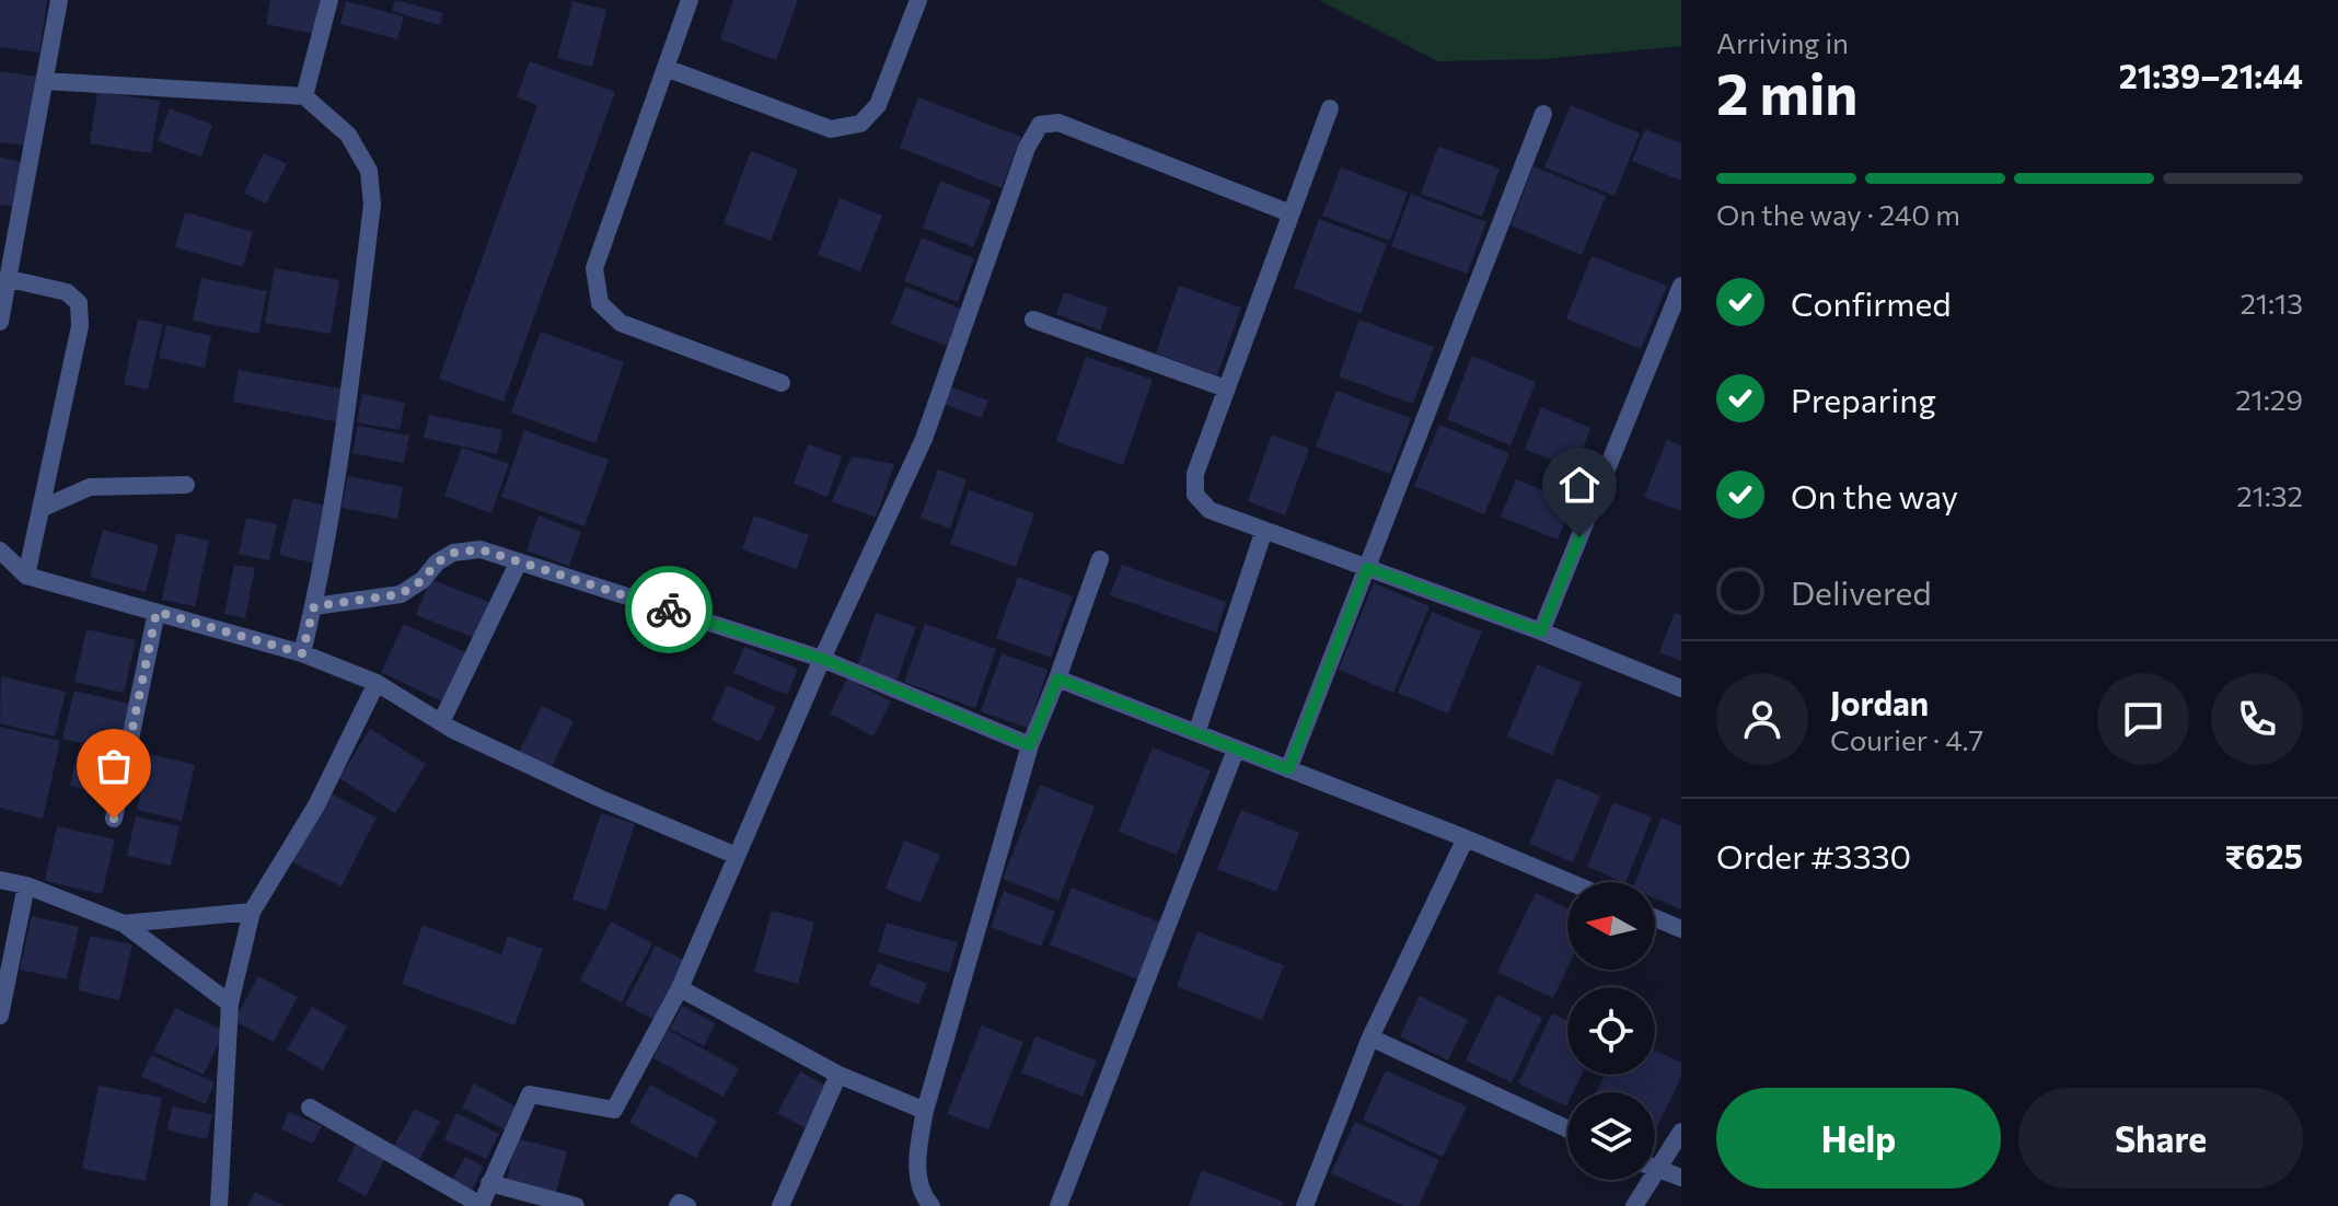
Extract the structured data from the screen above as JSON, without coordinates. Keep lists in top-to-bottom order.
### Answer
{
  "north": "left",
  "page": {
    "heading": ["2 min", "Arriving in", "21:39–21:44"],
    "panel": [
      "Jordan",
      "Courier · 4.7",
      "Order #3330",
      "₹625"
    ],
    "bar": "On the way · 240 m",
    "list": [
      ["Confirmed", "21:13"],
      ["Preparing", "21:29"],
      ["On the way", "21:32"],
      "Delivered"
    ],
    "buttons": ["Help", "Share"]
  }
}
